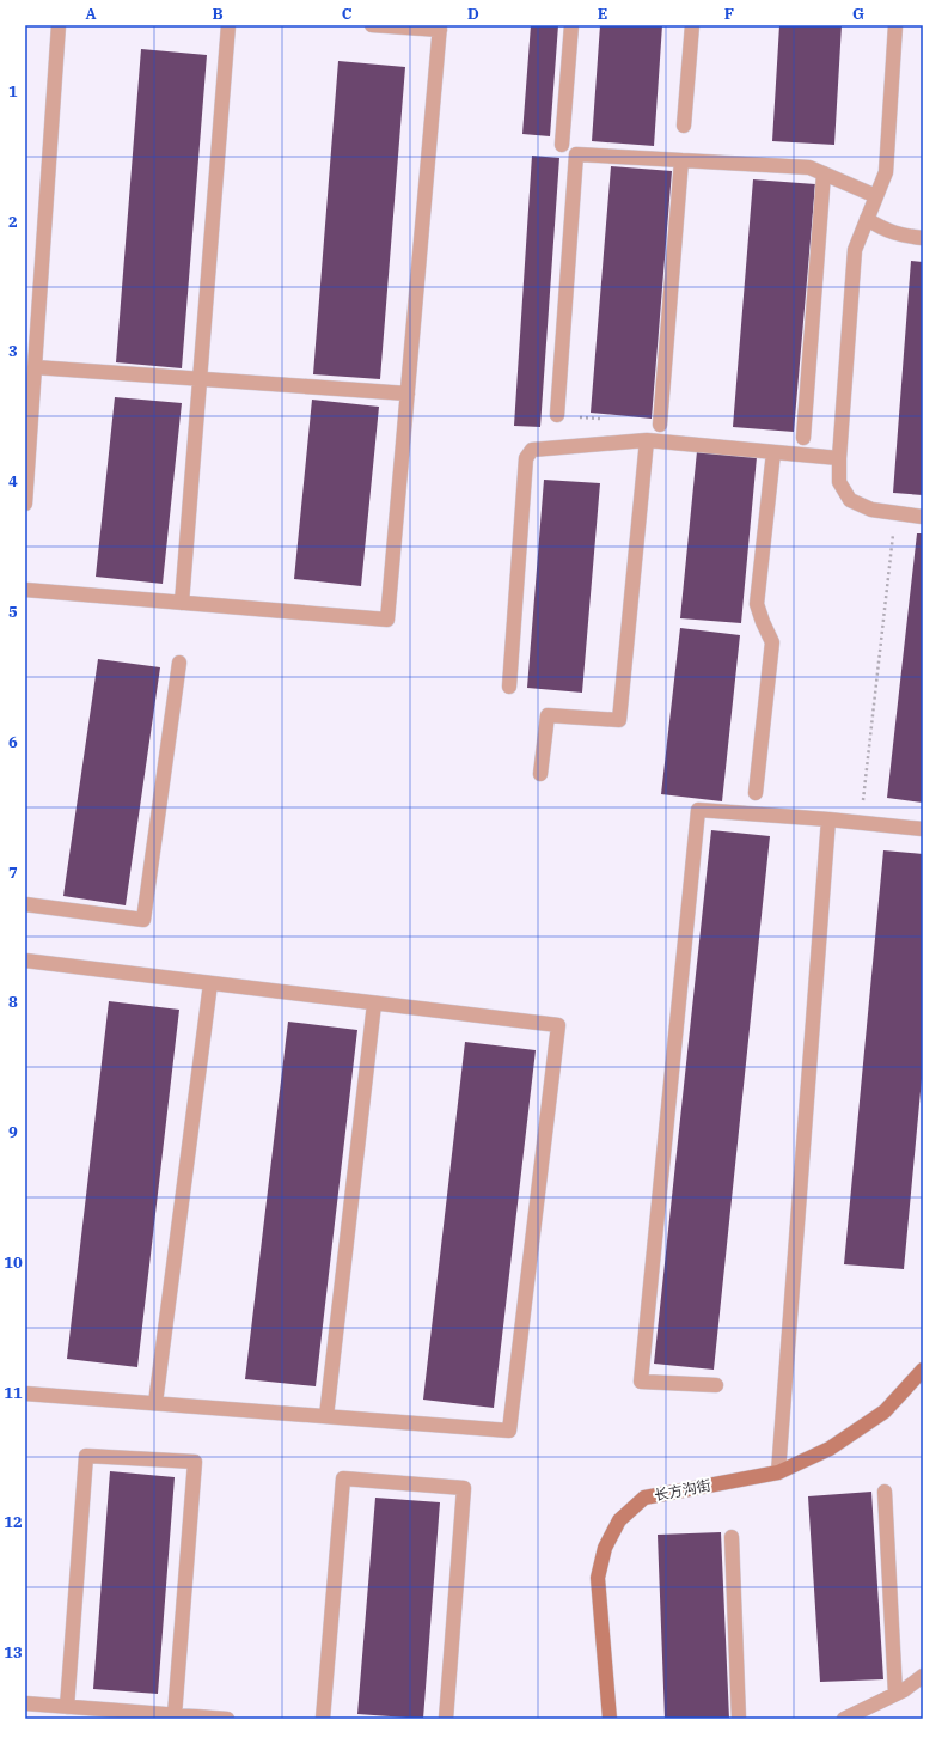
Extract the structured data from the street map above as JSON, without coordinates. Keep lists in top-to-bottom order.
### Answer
{
  "streets": {
    "street": ["长方沟街"]
  },
  "grid": {
    "columns": [
      "A",
      "B",
      "C",
      "D",
      "E",
      "F",
      "G"
    ],
    "rows": [
      "1",
      "2",
      "3",
      "4",
      "5",
      "6",
      "7",
      "8",
      "9",
      "10",
      "11",
      "12",
      "13"
    ]
  }
}
